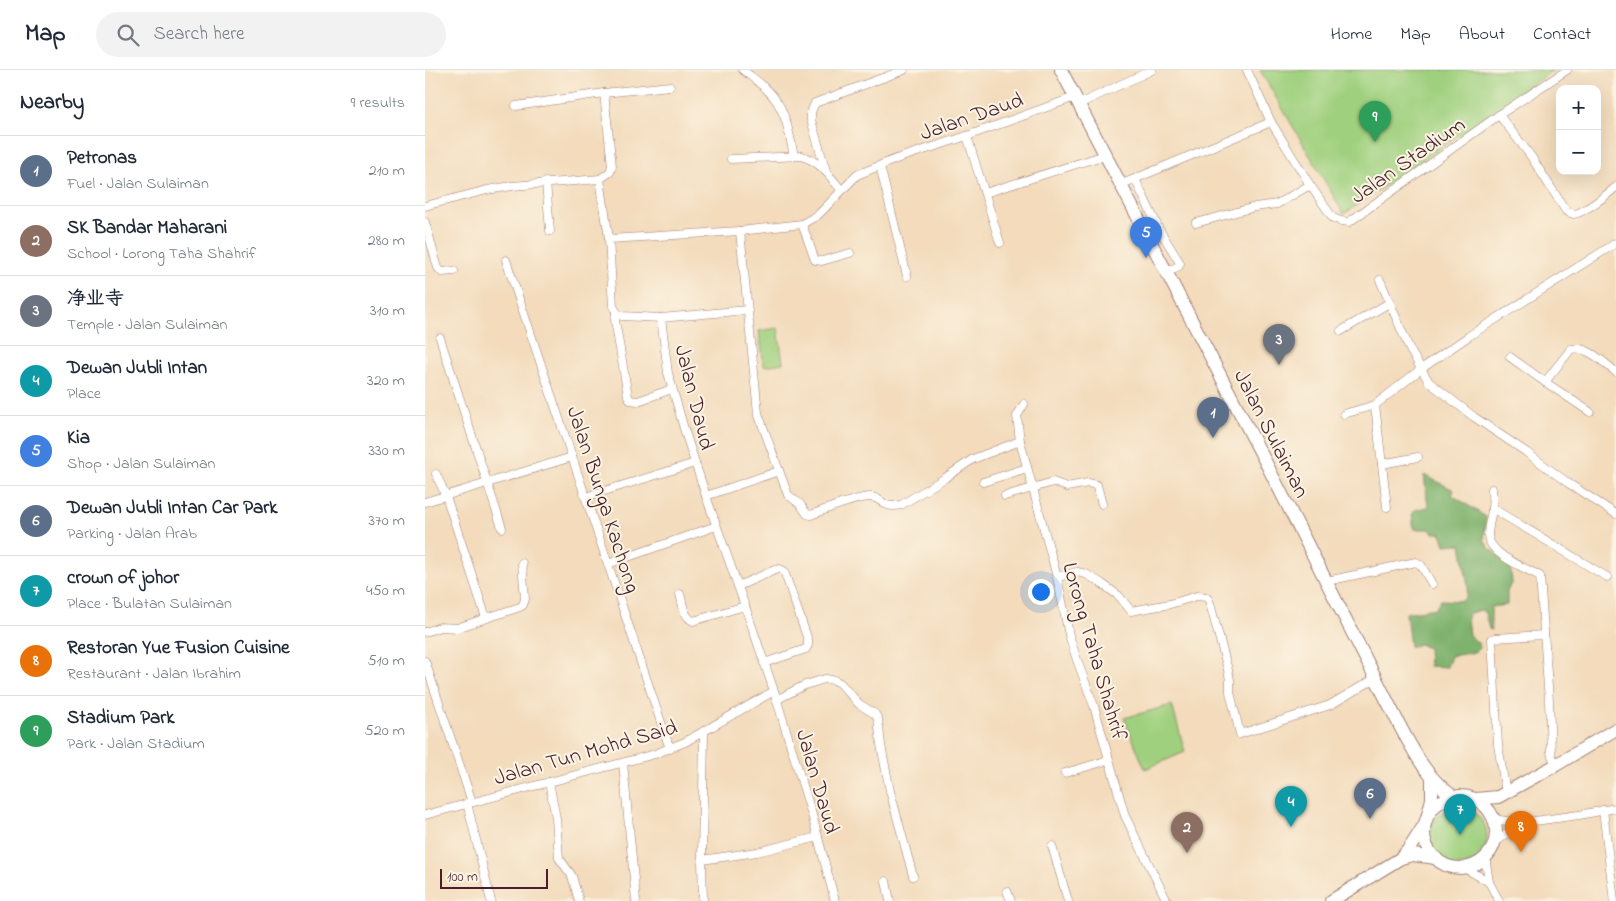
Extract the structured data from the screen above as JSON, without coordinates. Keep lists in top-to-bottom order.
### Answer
{
  "streets": {
    "main road": ["Jalan Sulaiman"],
    "street": [
      "Jalan Daud",
      "Jalan Stadium",
      "Jalan Bunga Kachong",
      "Lorong Taha Shahrif",
      "Jalan Tun Mohd Said"
    ]
  },
  "crossings": [
    ["Jalan Daud", "Jalan Sulaiman"],
    ["Jalan Daud", "Jalan Tun Mohd Said"],
    ["Jalan Bunga Kachong", "Jalan Tun Mohd Said"]
  ],
  "scale_bar": "100 m",
  "page": {
    "header": "Map",
    "search": "Search here",
    "nav": [
      "Home",
      "Map",
      "About",
      "Contact"
    ],
    "heading": ["Nearby", "9 results"],
    "map_buttons": ["+", "−"],
    "pins": [
      "9",
      "5",
      "3",
      "1",
      "6",
      "4",
      "7",
      "8",
      "2"
    ],
    "list": [
      {
        "mark": "1",
        "name": "Petronas",
        "note": "Fuel · Jalan Sulaiman",
        "value": "210 m"
      },
      {
        "mark": "2",
        "name": "SK Bandar Maharani",
        "note": "School · Lorong Taha Shahrif",
        "value": "280 m"
      },
      {
        "mark": "3",
        "name": "净业寺",
        "note": "Temple · Jalan Sulaiman",
        "value": "310 m"
      },
      {
        "mark": "4",
        "name": "Dewan Jubli Intan",
        "note": "Place",
        "value": "320 m"
      },
      {
        "mark": "5",
        "name": "Kia",
        "note": "Shop · Jalan Sulaiman",
        "value": "330 m"
      },
      {
        "mark": "6",
        "name": "Dewan Jubli Intan Car Park",
        "note": "Parking · Jalan Arab",
        "value": "370 m"
      },
      {
        "mark": "7",
        "name": "crown of johor",
        "note": "Place · Bulatan Sulaiman",
        "value": "450 m"
      },
      {
        "mark": "8",
        "name": "Restoran Yue Fusion Cuisine",
        "note": "Restaurant · Jalan Ibrahim",
        "value": "510 m"
      },
      {
        "mark": "9",
        "name": "Stadium Park",
        "note": "Park · Jalan Stadium",
        "value": "520 m"
      }
    ],
    "scale": "100 m"
  }
}
